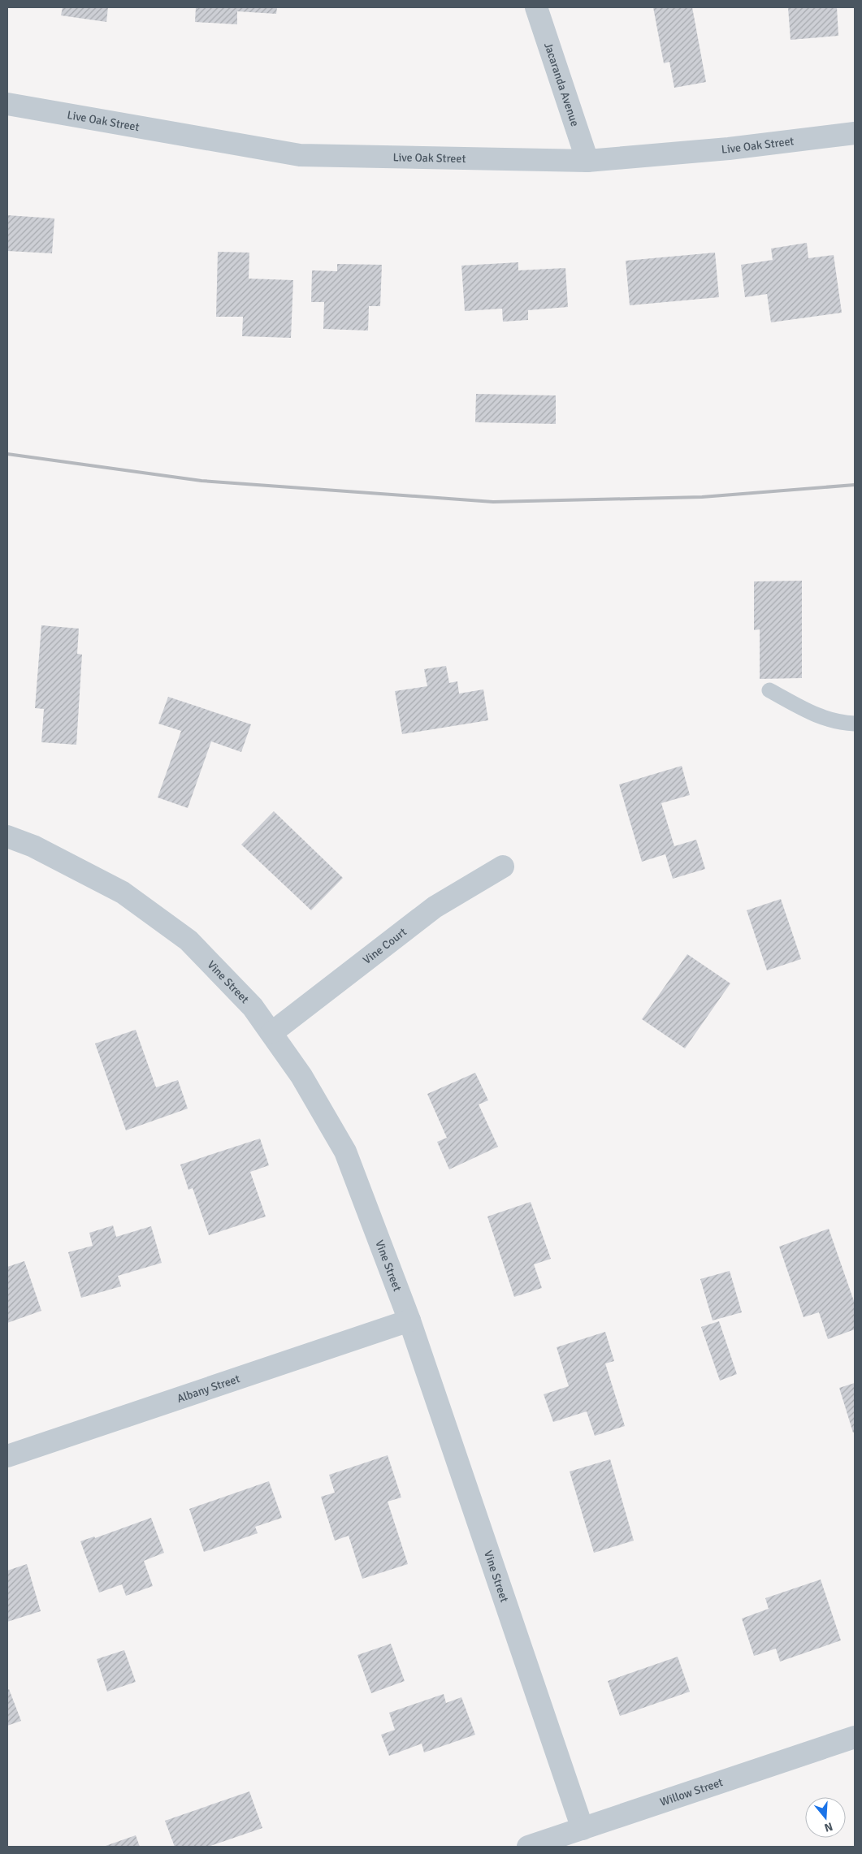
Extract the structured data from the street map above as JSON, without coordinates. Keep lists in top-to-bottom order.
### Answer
{
  "streets": {
    "street": [
      "Jacaranda Avenue",
      "Live Oak Street",
      "Vine Court",
      "Vine Street",
      "Albany Street",
      "Willow Street"
    ]
  },
  "crossings": [
    ["Jacaranda Avenue", "Live Oak Street"],
    ["Vine Court", "Vine Street"],
    ["Vine Street", "Albany Street"],
    ["Vine Street", "Willow Street"]
  ],
  "north": "bottom"
}
